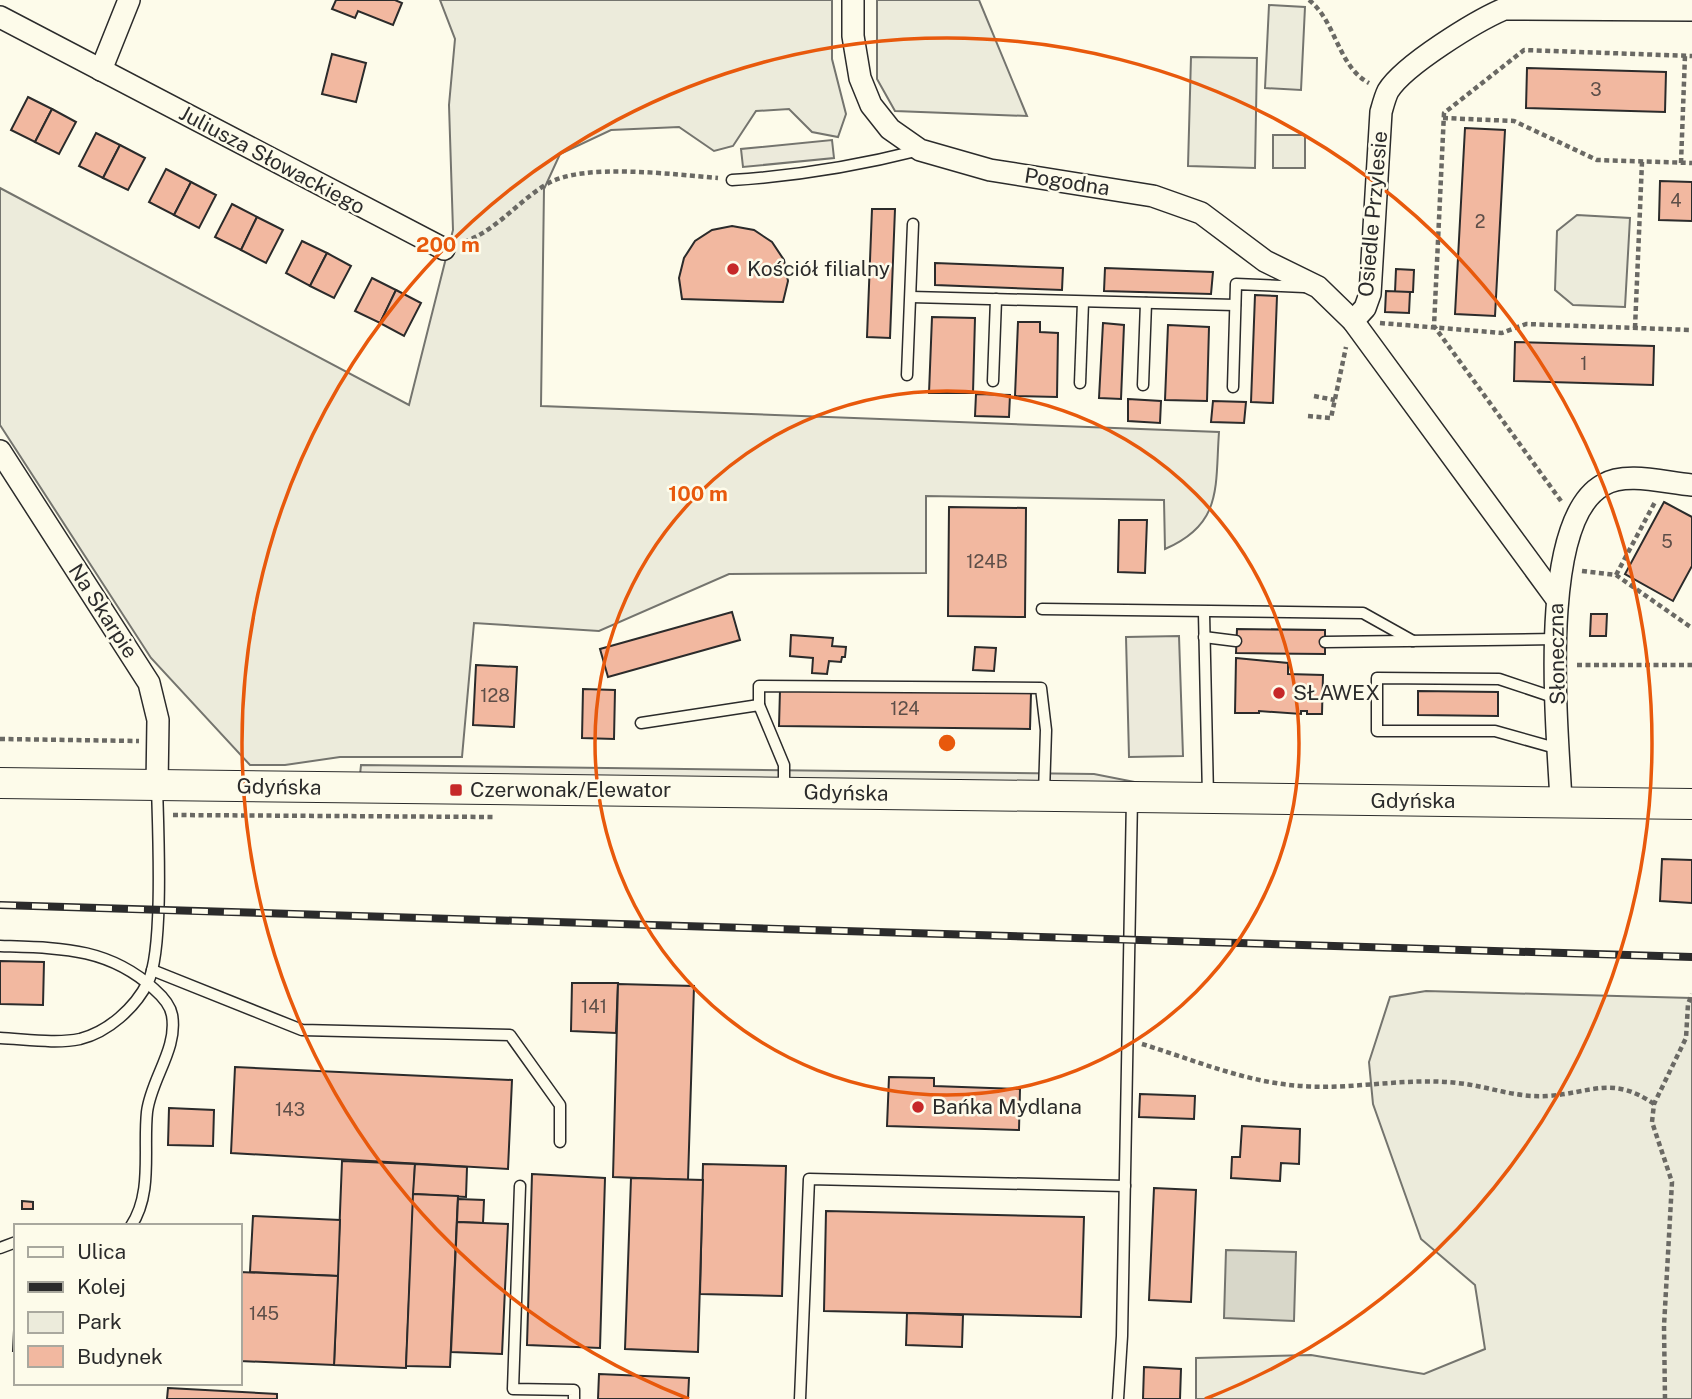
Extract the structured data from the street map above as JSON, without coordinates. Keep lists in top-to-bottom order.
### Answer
{
  "streets": {
    "main road": ["Gdyńska"],
    "street": [
      "Juliusza Słowackiego",
      "Pogodna",
      "Osiedle Przylesie",
      "Na Skarpie",
      "Słoneczna"
    ]
  },
  "crossings": [
    ["Pogodna", "Osiedle Przylesie"],
    ["Osiedle Przylesie", "Słoneczna"],
    ["Na Skarpie", "Gdyńska"],
    ["Słoneczna", "Gdyńska"]
  ],
  "places": {
    "other": ["Kościół filialny", "SŁAWEX", "Bańka Mydlana"],
    "transit": ["Czerwonak/Elewator"]
  },
  "house_numbers": [
    "3",
    "4",
    "2",
    "1",
    "5",
    "124B",
    "128",
    "124",
    "141",
    "143",
    "145"
  ],
  "legend": [
    "Ulica",
    "Kolej",
    "Park",
    "Budynek"
  ],
  "rings": ["200 m", "100 m"]
}
